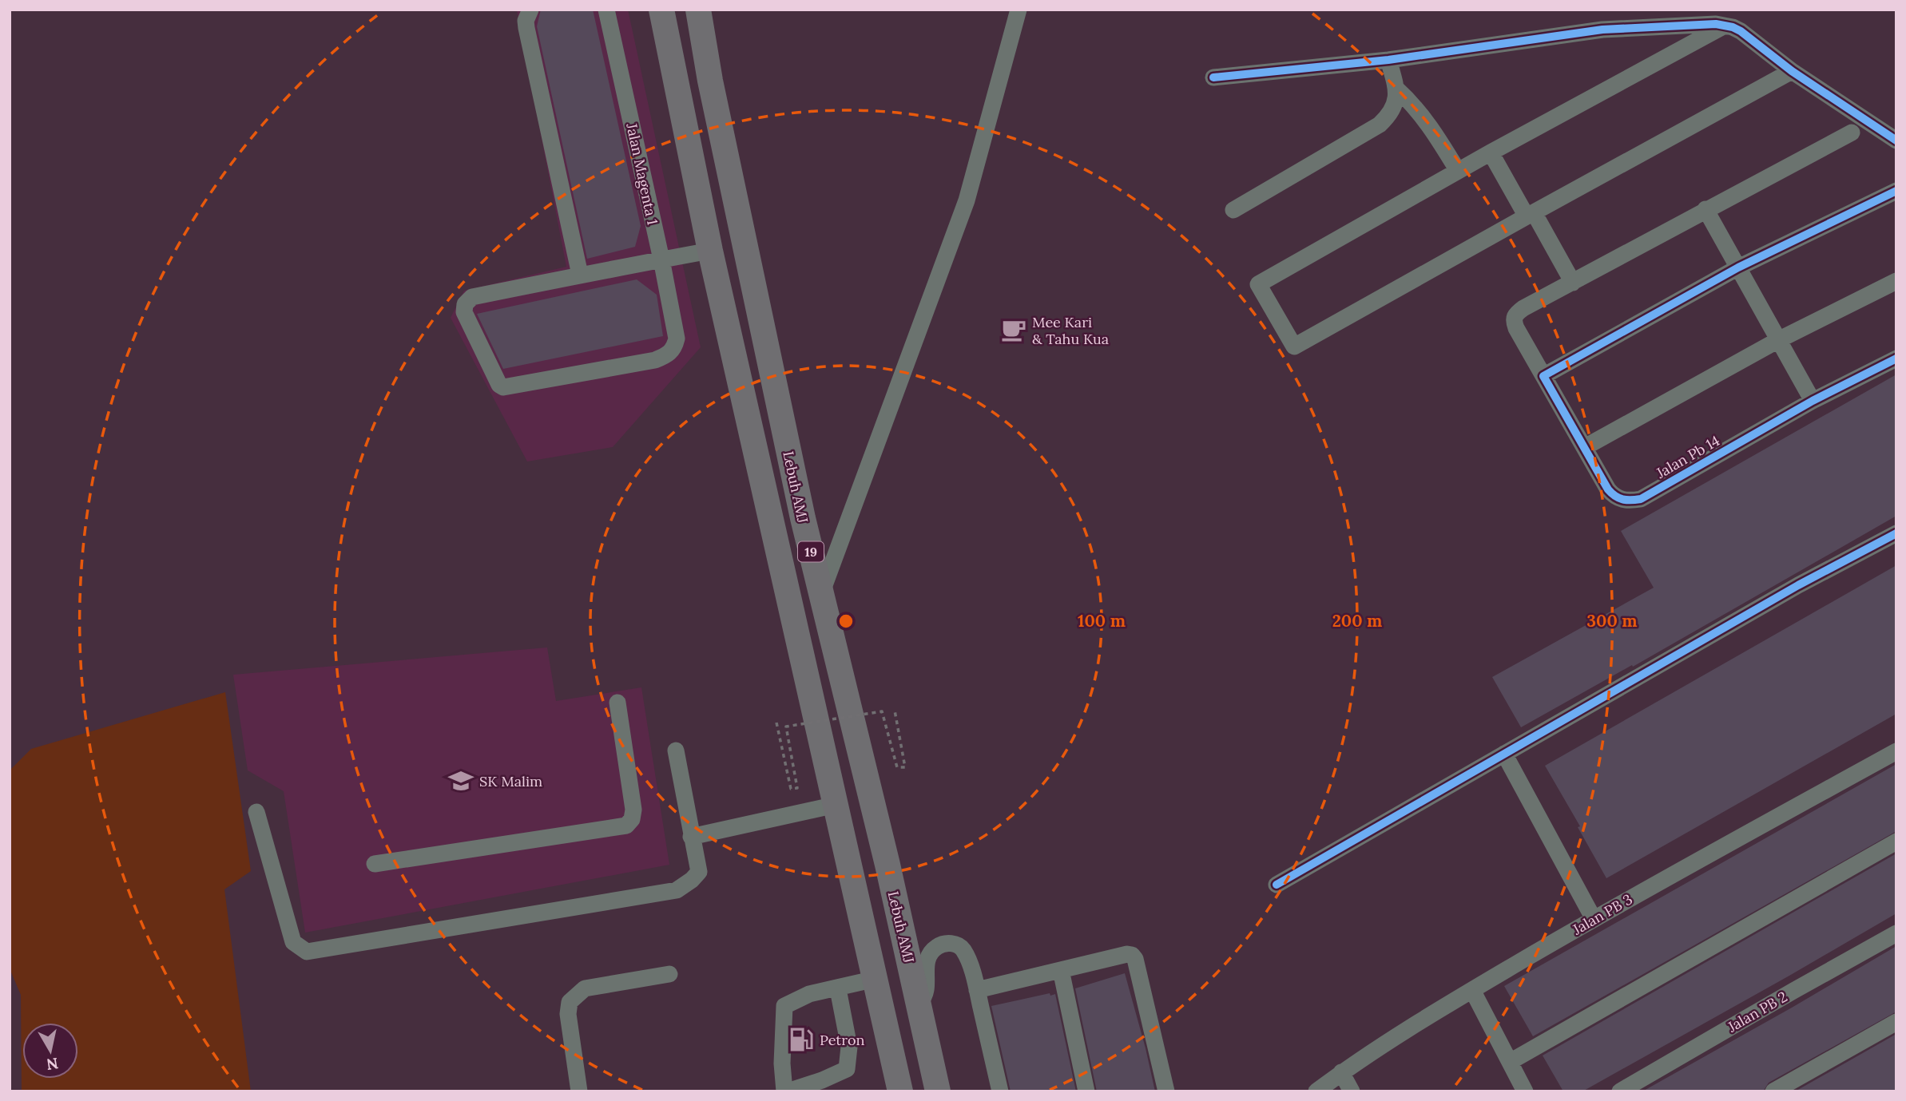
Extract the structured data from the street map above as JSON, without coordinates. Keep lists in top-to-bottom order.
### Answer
{
  "streets": {
    "highway": ["Lebuh AMJ", "19"],
    "street": [
      "Jalan Magenta 1",
      "Jalan Pb 14",
      "Jalan PB 3",
      "Jalan PB 2"
    ]
  },
  "places": {
    "cafe": ["Mee Kari & Tahu Kua"],
    "school or university": ["SK Malim"],
    "fuel station": ["Petron"]
  },
  "north": "bottom",
  "rings": ["100 m", "200 m", "300 m"]
}
